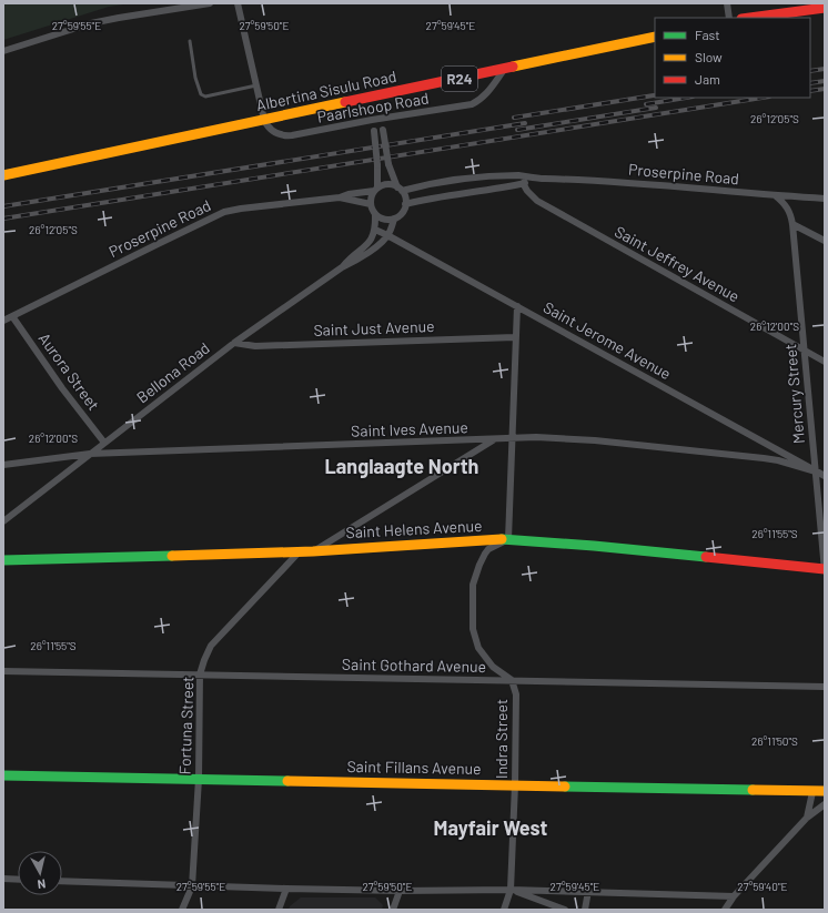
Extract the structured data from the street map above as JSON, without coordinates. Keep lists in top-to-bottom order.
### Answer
{
  "streets": {
    "street": [
      "R24",
      "Albertina Sisulu Road",
      "Paarlshoop Road",
      "Proserpine Road",
      "Saint Jeffrey Avenue",
      "Saint Just Avenue",
      "Saint Jerome Avenue",
      "Aurora Street",
      "Bellona Road",
      "Mercury Street",
      "Saint Ives Avenue",
      "Saint Helens Avenue",
      "Saint Gothard Avenue",
      "Fortuna Street",
      "Indra Street",
      "Saint Fillans Avenue"
    ]
  },
  "crossings": [
    ["Albertina Sisulu Road", "Paarlshoop Road"],
    ["Proserpine Road", "Saint Jeffrey Avenue"],
    ["Proserpine Road", "Aurora Street"],
    ["Proserpine Road", "Mercury Street"],
    ["Saint Jeffrey Avenue", "Mercury Street"],
    ["Saint Just Avenue", "Bellona Road"],
    ["Saint Jerome Avenue", "Bellona Road"],
    ["Saint Jerome Avenue", "Mercury Street"],
    ["Saint Jerome Avenue", "Saint Ives Avenue"],
    ["Aurora Street", "Bellona Road"],
    ["Bellona Road", "Saint Ives Avenue"],
    ["Mercury Street", "Saint Ives Avenue"],
    ["Mercury Street", "Saint Helens Avenue"],
    ["Saint Helens Avenue", "Fortuna Street"],
    ["Saint Helens Avenue", "Indra Street"],
    ["Saint Gothard Avenue", "Fortuna Street"],
    ["Saint Gothard Avenue", "Indra Street"],
    ["Fortuna Street", "Saint Fillans Avenue"],
    ["Indra Street", "Saint Fillans Avenue"]
  ],
  "districts": ["Langlaagte North", "Mayfair West"],
  "legend": ["Fast", "Slow", "Jam"],
  "north": "bottom",
  "coordinates": [
    "27°59'55\"E",
    "27°59'50\"E",
    "27°59'45\"E",
    "26°12'05\"S",
    "26°12'00\"S",
    "26°11'55\"S",
    "26°11'50\"S",
    "27°59'40\"E"
  ]
}
